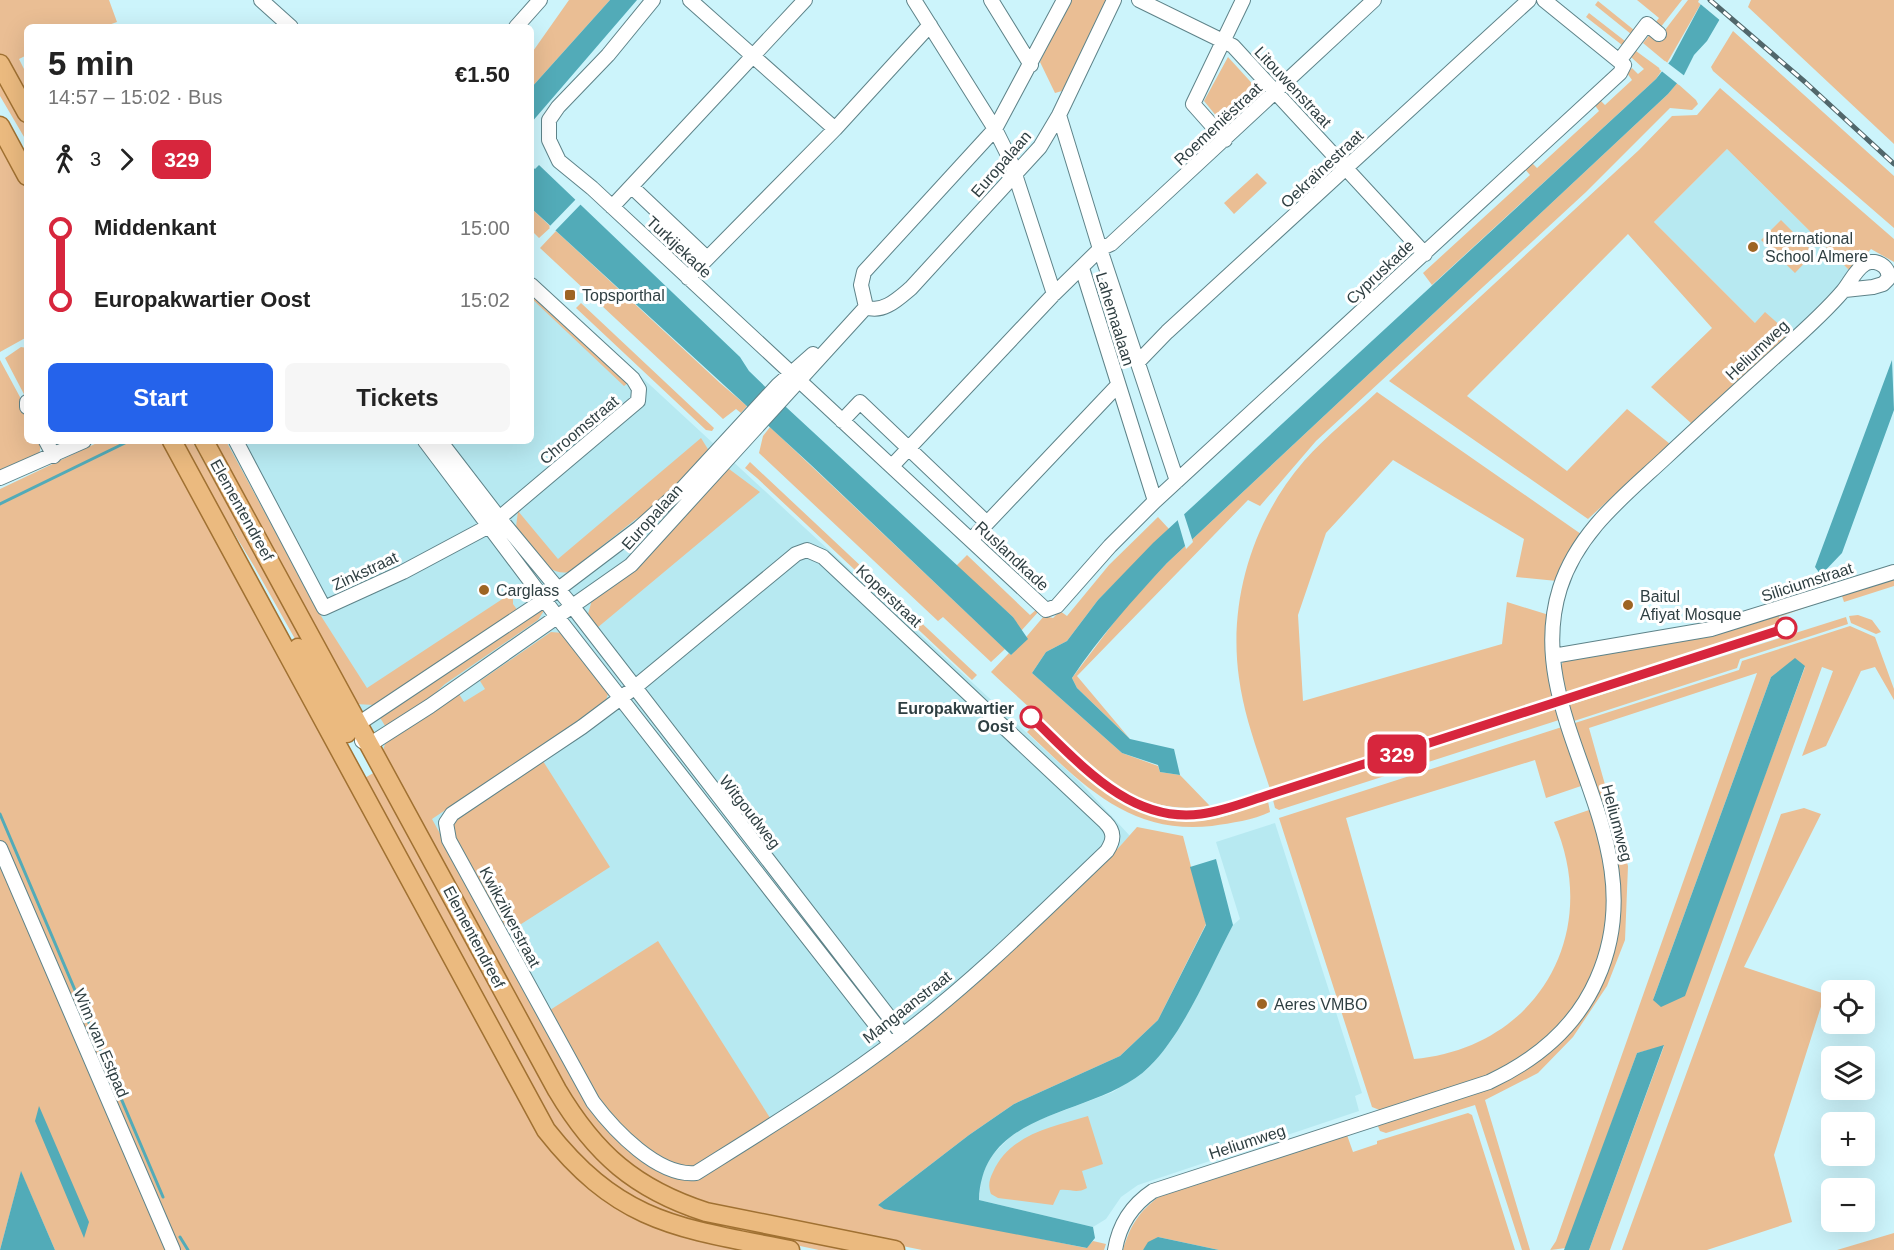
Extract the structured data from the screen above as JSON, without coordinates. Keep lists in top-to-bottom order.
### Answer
{
  "streets": {
    "main road": ["Elementendreef"],
    "street": [
      "Litouwenstraat",
      "Roemeniëstraat",
      "Europalaan",
      "Oekraïnestraat",
      "Turkijekade",
      "Cypruskade",
      "Lahemaalaan",
      "Heliumweg",
      "Chroomstraat",
      "Ruslandkade",
      "Zinkstraat",
      "Siliciumstraat",
      "Koperstraat",
      "Witgoudweg",
      "Kwikzilverstraat",
      "Mangaanstraat",
      "Wim van Estpad"
    ]
  },
  "crossings": [
    ["Litouwenstraat", "Roemeniëstraat"],
    ["Litouwenstraat", "Oekraïnestraat"],
    ["Litouwenstraat", "Cypruskade"],
    ["Roemeniëstraat", "Lahemaalaan"],
    ["Europalaan", "Turkijekade"],
    ["Europalaan", "Lahemaalaan"],
    ["Europalaan", "Elementendreef"],
    ["Europalaan", "Ruslandkade"],
    ["Europalaan", "Witgoudweg"],
    ["Oekraïnestraat", "Lahemaalaan"],
    ["Turkijekade", "Ruslandkade"],
    ["Cypruskade", "Lahemaalaan"],
    ["Cypruskade", "Ruslandkade"],
    ["Lahemaalaan", "Ruslandkade"],
    ["Heliumweg", "Siliciumstraat"],
    ["Chroomstraat", "Zinkstraat"],
    ["Chroomstraat", "Witgoudweg"],
    ["Zinkstraat", "Witgoudweg"],
    ["Koperstraat", "Witgoudweg"],
    ["Koperstraat", "Kwikzilverstraat"],
    ["Koperstraat", "Mangaanstraat"],
    ["Witgoudweg", "Kwikzilverstraat"],
    ["Witgoudweg", "Mangaanstraat"],
    ["Kwikzilverstraat", "Mangaanstraat"]
  ],
  "places": {
    "other": [
      "International School Almere",
      "Carglass",
      "Baitul Afiyat Mosque",
      "Europakwartier Oost",
      "Aeres VMBO"
    ],
    "transit": ["Topsporthal"]
  },
  "lines": ["bus line 329"],
  "page": {
    "on_map": "329",
    "heading": ["5 min", "14:57 – 15:02 · Bus", "€1.50"],
    "legs": ["3", "329"],
    "list": [
      {
        "name": "Middenkant",
        "value": "15:00"
      },
      {
        "name": "Europakwartier Oost",
        "value": "15:02"
      }
    ],
    "buttons": ["Start", "Tickets"],
    "map_buttons": ["+", "−"]
  }
}
